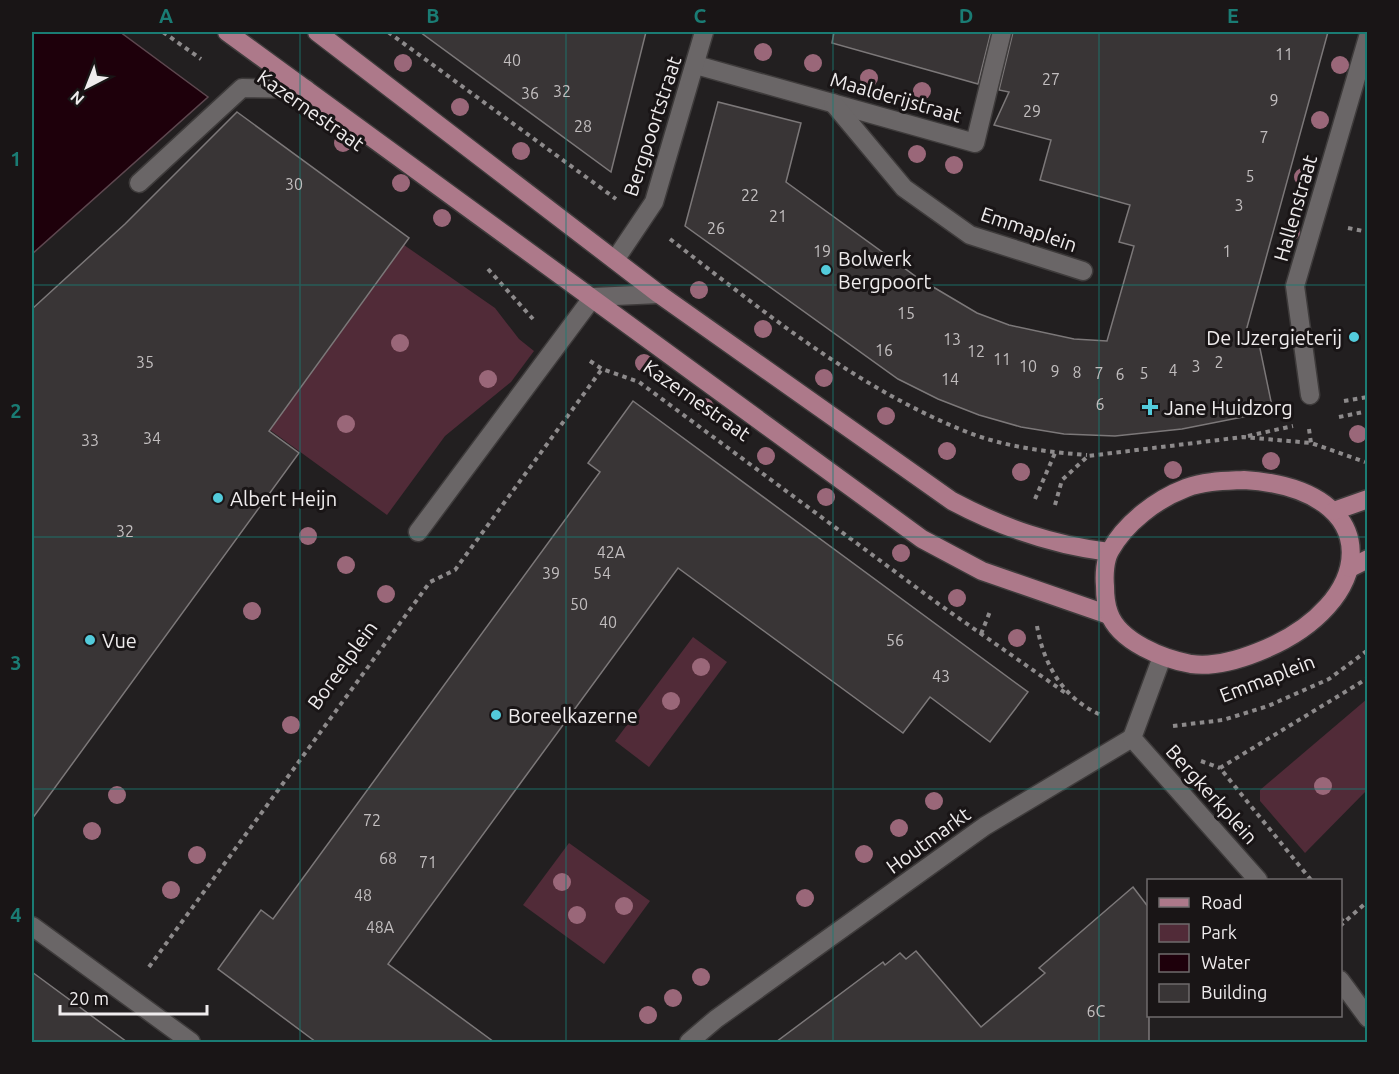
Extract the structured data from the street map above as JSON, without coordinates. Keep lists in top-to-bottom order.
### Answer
{
  "streets": {
    "main road": ["Kazernestraat", "Emmaplein"],
    "street": [
      "Maalderijstraat",
      "Bergpoortstraat",
      "Hallenstraat",
      "Bergkerkplein",
      "Houtmarkt"
    ],
    "path": ["Boreelplein"]
  },
  "crossings": [
    ["Maalderijstraat", "Bergpoortstraat"],
    ["Maalderijstraat", "Emmaplein"],
    ["Kazernestraat", "Emmaplein"],
    ["Kazernestraat", "Boreelplein"],
    ["Emmaplein", "Bergkerkplein"],
    ["Emmaplein", "Houtmarkt"],
    ["Bergkerkplein", "Houtmarkt"]
  ],
  "places": {
    "other": [
      "Bolwerk Bergpoort",
      "De IJzergieterij",
      "Albert Heijn",
      "Vue",
      "Boreelkazerne"
    ],
    "health": ["Jane Huidzorg"]
  },
  "house_numbers": [
    "11",
    "40",
    "27",
    "32",
    "36",
    "9",
    "29",
    "28",
    "7",
    "5",
    "30",
    "22",
    "3",
    "21",
    "26",
    "19",
    "1",
    "15",
    "13",
    "16",
    "12",
    "11",
    "35",
    "2",
    "10",
    "3",
    "4",
    "9",
    "8",
    "7",
    "5",
    "6",
    "14",
    "6",
    "34",
    "33",
    "32",
    "42A",
    "39",
    "54",
    "50",
    "40",
    "56",
    "43",
    "72",
    "68",
    "71",
    "48",
    "48A",
    "6C"
  ],
  "legend": [
    "Road",
    "Park",
    "Water",
    "Building"
  ],
  "scale_bar": "20 m",
  "north": "bottom left",
  "grid": {
    "columns": [
      "A",
      "B",
      "C",
      "D",
      "E"
    ],
    "rows": [
      "1",
      "2",
      "3",
      "4"
    ]
  }
}
